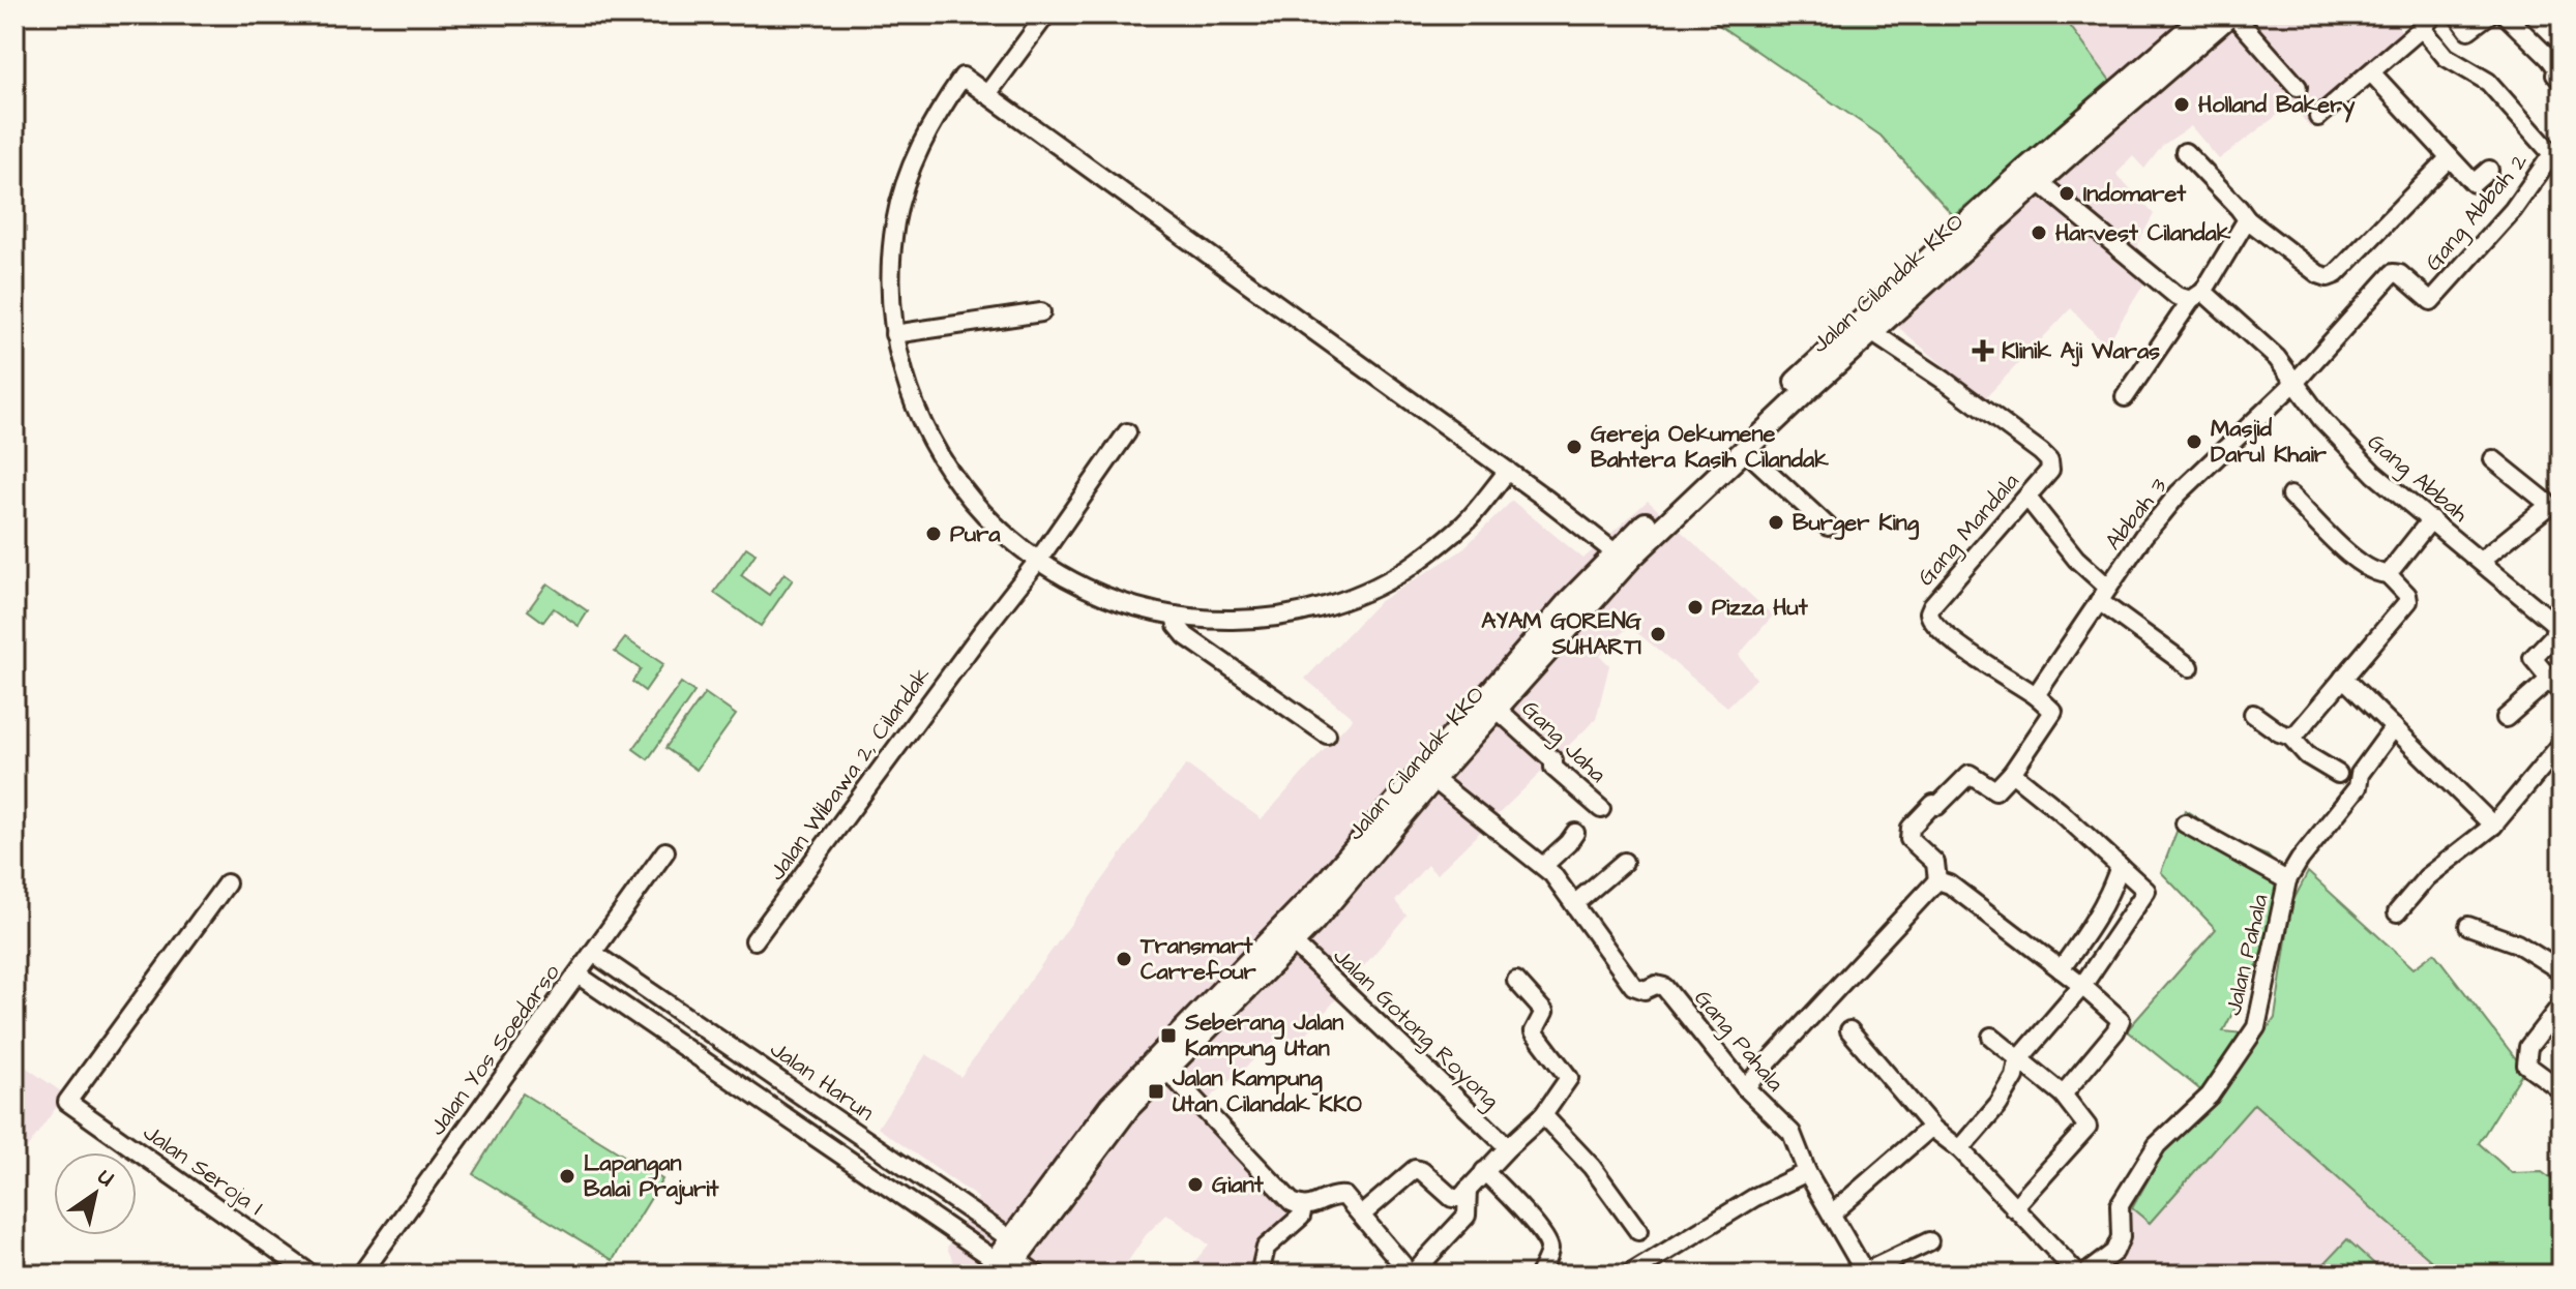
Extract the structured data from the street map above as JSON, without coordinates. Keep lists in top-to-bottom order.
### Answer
{
  "streets": {
    "street": [
      "Gang Abbah 2",
      "Jalan Cilandak KKO",
      "Gang Abbah",
      "Abbah 3",
      "Gang Mandala",
      "Gang Jaha",
      "Jalan Wibawa 2, Cilandak",
      "Jalan Pahala",
      "Jalan Gotong Royong",
      "Gang Pahala",
      "Jalan Yos Soedarso",
      "Jalan Harun",
      "Jalan Seroja I"
    ]
  },
  "crossings": [
    ["Gang Abbah 2", "Gang Abbah"],
    ["Gang Abbah 2", "Abbah 3"],
    ["Jalan Cilandak KKO", "Gang Abbah"],
    ["Jalan Cilandak KKO", "Gang Mandala"],
    ["Jalan Cilandak KKO", "Gang Jaha"],
    ["Jalan Cilandak KKO", "Jalan Gotong Royong"],
    ["Jalan Cilandak KKO", "Gang Pahala"],
    ["Jalan Cilandak KKO", "Jalan Harun"],
    ["Gang Abbah", "Abbah 3"],
    ["Abbah 3", "Gang Mandala"],
    ["Jalan Yos Soedarso", "Jalan Harun"]
  ],
  "places": {
    "other": [
      "Holland Bakery",
      "Indomaret",
      "Harvest Cilandak",
      "Masjid Darul Khair",
      "Gereja Oekumene Bahtera Kasih Cilandak",
      "Burger King",
      "Pura",
      "Pizza Hut",
      "AYAM GORENG SUHARTI",
      "Transmart Carrefour",
      "Lapangan Balai Prajurit",
      "Giant"
    ],
    "health": ["Klinik Aji Waras"],
    "transit": ["Seberang Jalan Kampung Utan", "Jalan Kampung Utan Cilandak KKO"]
  },
  "north": "top right"
}
